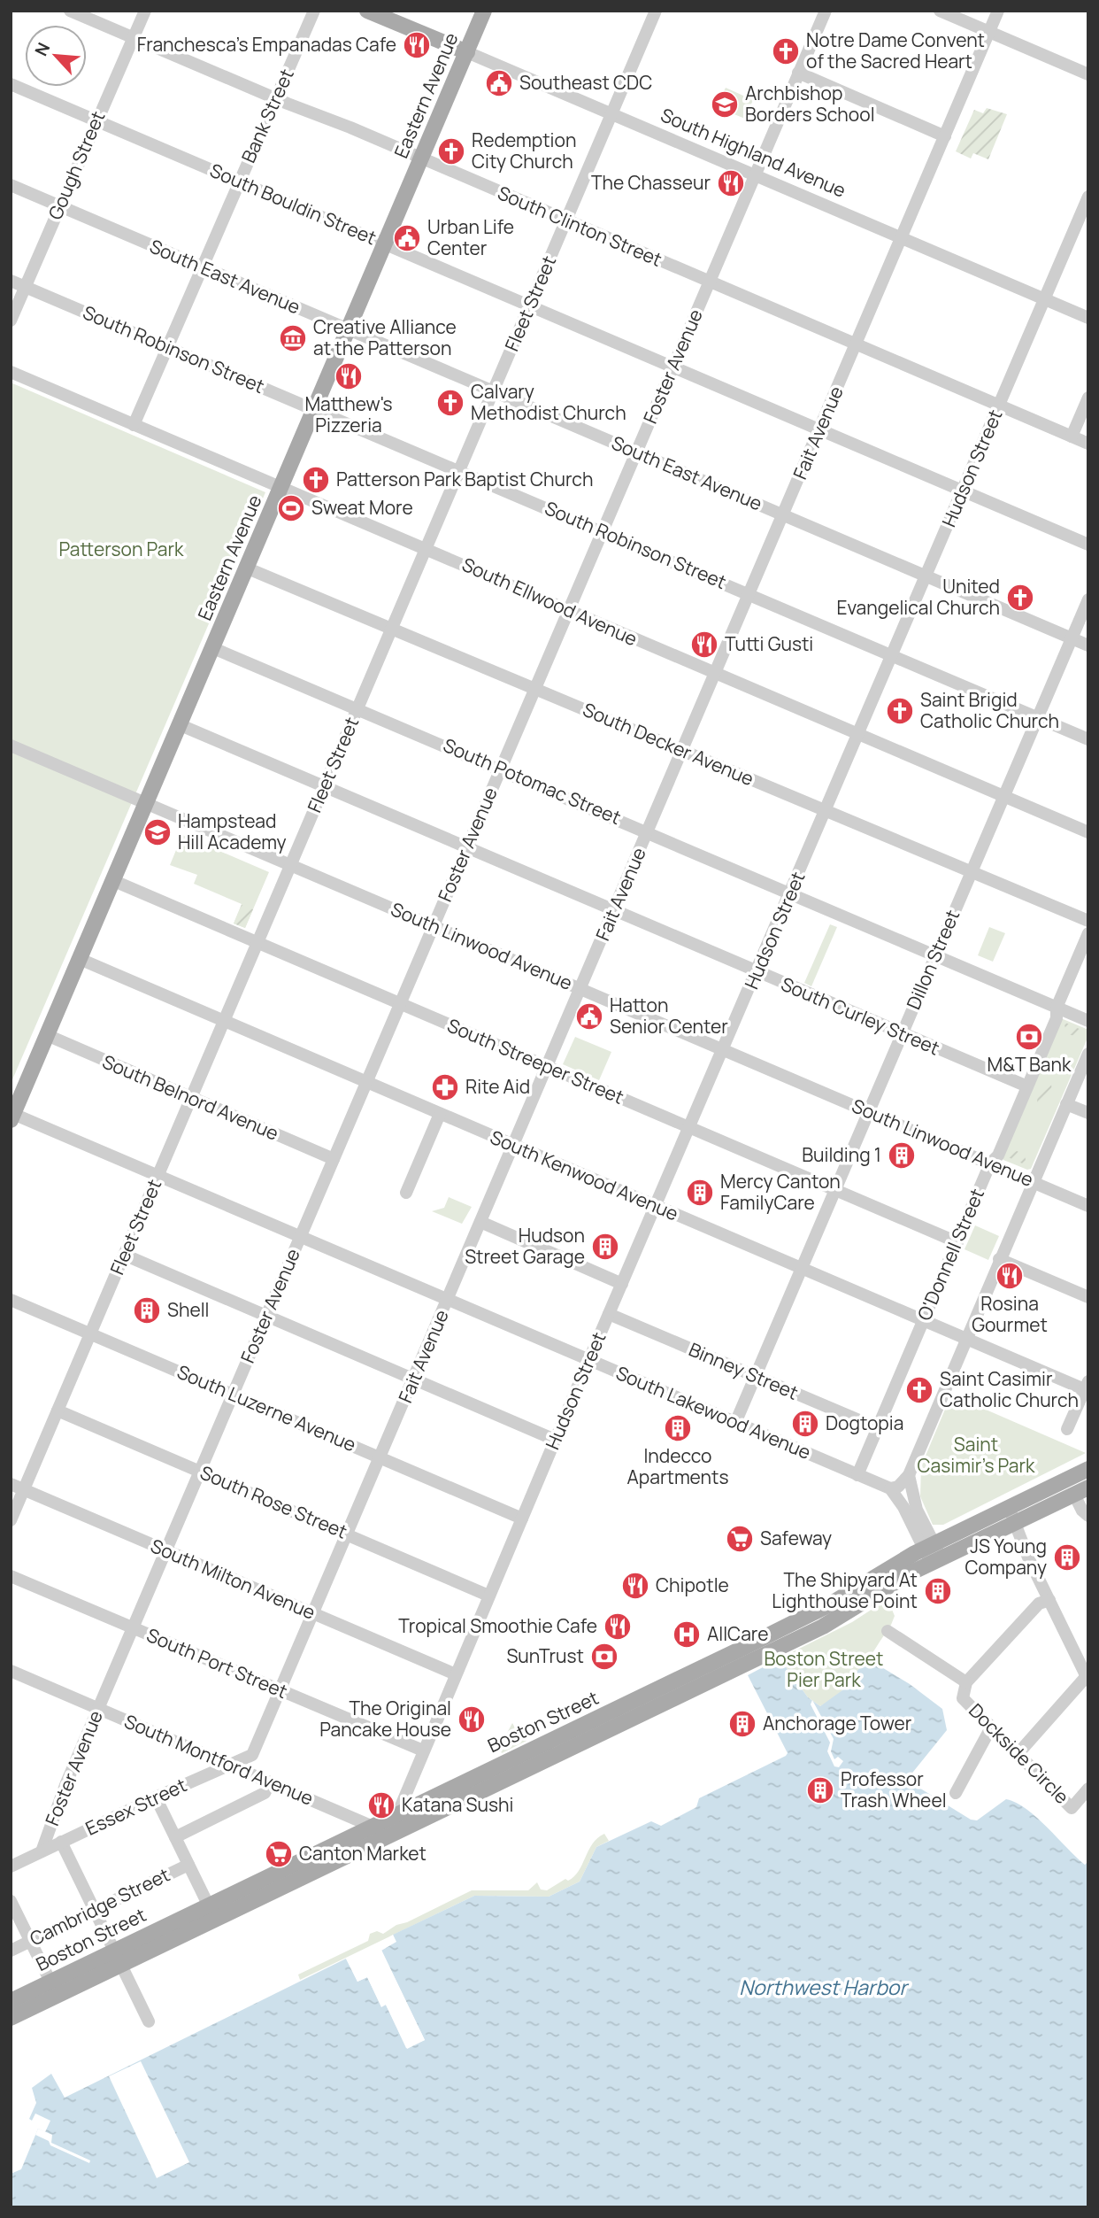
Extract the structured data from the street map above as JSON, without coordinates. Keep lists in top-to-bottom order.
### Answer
{
  "streets": {
    "main road": ["Eastern Avenue", "South Highland Avenue", "Boston Street"],
    "street": [
      "Bank Street",
      "Gough Street",
      "South Bouldin Street",
      "South Clinton Street",
      "South East Avenue",
      "Fleet Street",
      "South Robinson Street",
      "Foster Avenue",
      "Fait Avenue",
      "Hudson Street",
      "South Ellwood Avenue",
      "South Decker Avenue",
      "South Potomac Street",
      "South Linwood Avenue",
      "Dillon Street",
      "South Curley Street",
      "South Streeper Street",
      "South Belnord Avenue",
      "South Kenwood Avenue",
      "O'Donnell Street",
      "Binney Street",
      "South Luzerne Avenue",
      "South Lakewood Avenue",
      "South Rose Street",
      "South Milton Avenue",
      "South Port Street",
      "Dockside Circle",
      "South Montford Avenue",
      "Essex Street",
      "Cambridge Street"
    ]
  },
  "crossings": [
    ["Eastern Avenue", "South Highland Avenue"],
    ["Eastern Avenue", "South Bouldin Street"],
    ["Eastern Avenue", "South Clinton Street"],
    ["Eastern Avenue", "South East Avenue"],
    ["Eastern Avenue", "South Robinson Street"],
    ["Eastern Avenue", "South Ellwood Avenue"],
    ["Eastern Avenue", "South Decker Avenue"],
    ["Eastern Avenue", "South Potomac Street"],
    ["Eastern Avenue", "South Linwood Avenue"],
    ["Eastern Avenue", "South Curley Street"],
    ["Eastern Avenue", "South Streeper Street"],
    ["Eastern Avenue", "South Belnord Avenue"],
    ["Eastern Avenue", "South Kenwood Avenue"],
    ["Eastern Avenue", "South Lakewood Avenue"],
    ["Bank Street", "South Bouldin Street"],
    ["Bank Street", "South Clinton Street"],
    ["Bank Street", "South East Avenue"],
    ["Bank Street", "South Robinson Street"],
    ["Bank Street", "South Ellwood Avenue"],
    ["South Highland Avenue", "Fleet Street"],
    ["South Highland Avenue", "Foster Avenue"],
    ["South Highland Avenue", "Fait Avenue"],
    ["South Highland Avenue", "Hudson Street"],
    ["Gough Street", "South Bouldin Street"],
    ["Gough Street", "South Clinton Street"],
    ["Gough Street", "South East Avenue"],
    ["Gough Street", "South Robinson Street"],
    ["South Bouldin Street", "Fleet Street"],
    ["South Bouldin Street", "Foster Avenue"],
    ["South Bouldin Street", "Fait Avenue"],
    ["South Bouldin Street", "Hudson Street"],
    ["South Clinton Street", "Fleet Street"],
    ["South Clinton Street", "Foster Avenue"],
    ["South Clinton Street", "Fait Avenue"],
    ["South Clinton Street", "Hudson Street"],
    ["South East Avenue", "Fleet Street"],
    ["South East Avenue", "Foster Avenue"],
    ["South East Avenue", "Fait Avenue"],
    ["South East Avenue", "Hudson Street"],
    ["South East Avenue", "Dillon Street"],
    ["Fleet Street", "South Robinson Street"],
    ["Fleet Street", "South Ellwood Avenue"],
    ["Fleet Street", "South Decker Avenue"],
    ["Fleet Street", "South Potomac Street"],
    ["Fleet Street", "South Linwood Avenue"],
    ["Fleet Street", "South Curley Street"],
    ["Fleet Street", "South Streeper Street"],
    ["Fleet Street", "South Belnord Avenue"],
    ["Fleet Street", "South Kenwood Avenue"],
    ["Fleet Street", "South Luzerne Avenue"],
    ["Fleet Street", "South Lakewood Avenue"],
    ["Fleet Street", "South Rose Street"],
    ["Fleet Street", "South Milton Avenue"],
    ["South Robinson Street", "Foster Avenue"],
    ["South Robinson Street", "Fait Avenue"],
    ["South Robinson Street", "Hudson Street"],
    ["South Robinson Street", "Dillon Street"],
    ["Foster Avenue", "South Ellwood Avenue"],
    ["Foster Avenue", "South Decker Avenue"],
    ["Foster Avenue", "South Potomac Street"],
    ["Foster Avenue", "South Linwood Avenue"],
    ["Foster Avenue", "South Curley Street"],
    ["Foster Avenue", "South Streeper Street"],
    ["Foster Avenue", "South Belnord Avenue"],
    ["Foster Avenue", "South Kenwood Avenue"],
    ["Foster Avenue", "South Luzerne Avenue"],
    ["Foster Avenue", "South Lakewood Avenue"],
    ["Foster Avenue", "South Rose Street"],
    ["Foster Avenue", "South Milton Avenue"],
    ["Foster Avenue", "South Port Street"],
    ["Foster Avenue", "South Montford Avenue"],
    ["Foster Avenue", "Essex Street"],
    ["Fait Avenue", "South Ellwood Avenue"],
    ["Fait Avenue", "South Decker Avenue"],
    ["Fait Avenue", "South Potomac Street"],
    ["Fait Avenue", "South Linwood Avenue"],
    ["Fait Avenue", "South Curley Street"],
    ["Fait Avenue", "South Streeper Street"],
    ["Fait Avenue", "South Kenwood Avenue"],
    ["Fait Avenue", "South Luzerne Avenue"],
    ["Fait Avenue", "South Lakewood Avenue"],
    ["Fait Avenue", "South Rose Street"],
    ["Fait Avenue", "South Milton Avenue"],
    ["Fait Avenue", "South Port Street"],
    ["Fait Avenue", "South Montford Avenue"],
    ["Fait Avenue", "Essex Street"],
    ["Hudson Street", "South Ellwood Avenue"],
    ["Hudson Street", "South Decker Avenue"],
    ["Hudson Street", "South Potomac Street"],
    ["Hudson Street", "South Linwood Avenue"],
    ["Hudson Street", "South Curley Street"],
    ["Hudson Street", "South Streeper Street"],
    ["Hudson Street", "South Kenwood Avenue"],
    ["Hudson Street", "Binney Street"],
    ["Hudson Street", "South Luzerne Avenue"],
    ["Hudson Street", "South Lakewood Avenue"],
    ["Hudson Street", "South Rose Street"],
    ["Hudson Street", "South Milton Avenue"],
    ["Hudson Street", "South Port Street"],
    ["Hudson Street", "Boston Street"],
    ["Hudson Street", "South Montford Avenue"],
    ["South Ellwood Avenue", "Dillon Street"],
    ["South Decker Avenue", "Dillon Street"],
    ["South Potomac Street", "Dillon Street"],
    ["South Potomac Street", "O'Donnell Street"],
    ["South Linwood Avenue", "Dillon Street"],
    ["South Linwood Avenue", "O'Donnell Street"],
    ["Dillon Street", "South Curley Street"],
    ["Dillon Street", "South Streeper Street"],
    ["Dillon Street", "South Kenwood Avenue"],
    ["Dillon Street", "Binney Street"],
    ["Dillon Street", "South Lakewood Avenue"],
    ["South Curley Street", "O'Donnell Street"],
    ["South Streeper Street", "O'Donnell Street"],
    ["South Kenwood Avenue", "O'Donnell Street"],
    ["O'Donnell Street", "Binney Street"],
    ["O'Donnell Street", "South Lakewood Avenue"],
    ["Boston Street", "South Montford Avenue"],
    ["South Montford Avenue", "Essex Street"]
  ],
  "water": ["Northwest Harbor"],
  "parks": ["Patterson Park", "Saint Casimir's Park", "Boston Street Pier Park"],
  "places": {
    "restaurant": [
      "Franchesca's Empanadas Cafe",
      "The Chasseur",
      "Matthew's Pizzeria",
      "Tutti Gusti",
      "Rosina Gourmet",
      "Chipotle",
      "Tropical Smoothie Cafe",
      "The Original Pancake House",
      "Katana Sushi"
    ],
    "church": [
      "Notre Dame Convent of the Sacred Heart",
      "Redemption City Church",
      "Calvary Methodist Church",
      "Patterson Park Baptist Church",
      "United Evangelical Church",
      "Saint Brigid Catholic Church",
      "Saint Casimir Catholic Church"
    ],
    "public building": ["Southeast CDC", "Urban Life Center", "Hatton Senior Center"],
    "school or university": ["Archbishop Borders School", "Hampstead Hill Academy"],
    "museum": ["Creative Alliance at the Patterson"],
    "sports": ["Sweat More"],
    "bank": ["M&T Bank", "SunTrust"],
    "pharmacy": ["Rite Aid"],
    "building": [
      "Building 1",
      "Mercy Canton FamilyCare",
      "Hudson Street Garage",
      "Shell",
      "Dogtopia",
      "Indecco Apartments",
      "JS Young Company",
      "The Shipyard At Lighthouse Point",
      "Anchorage Tower",
      "Professor Trash Wheel"
    ],
    "supermarket": ["Safeway", "Canton Market"],
    "hospital": ["AllCare"]
  },
  "north": "top left"
}
